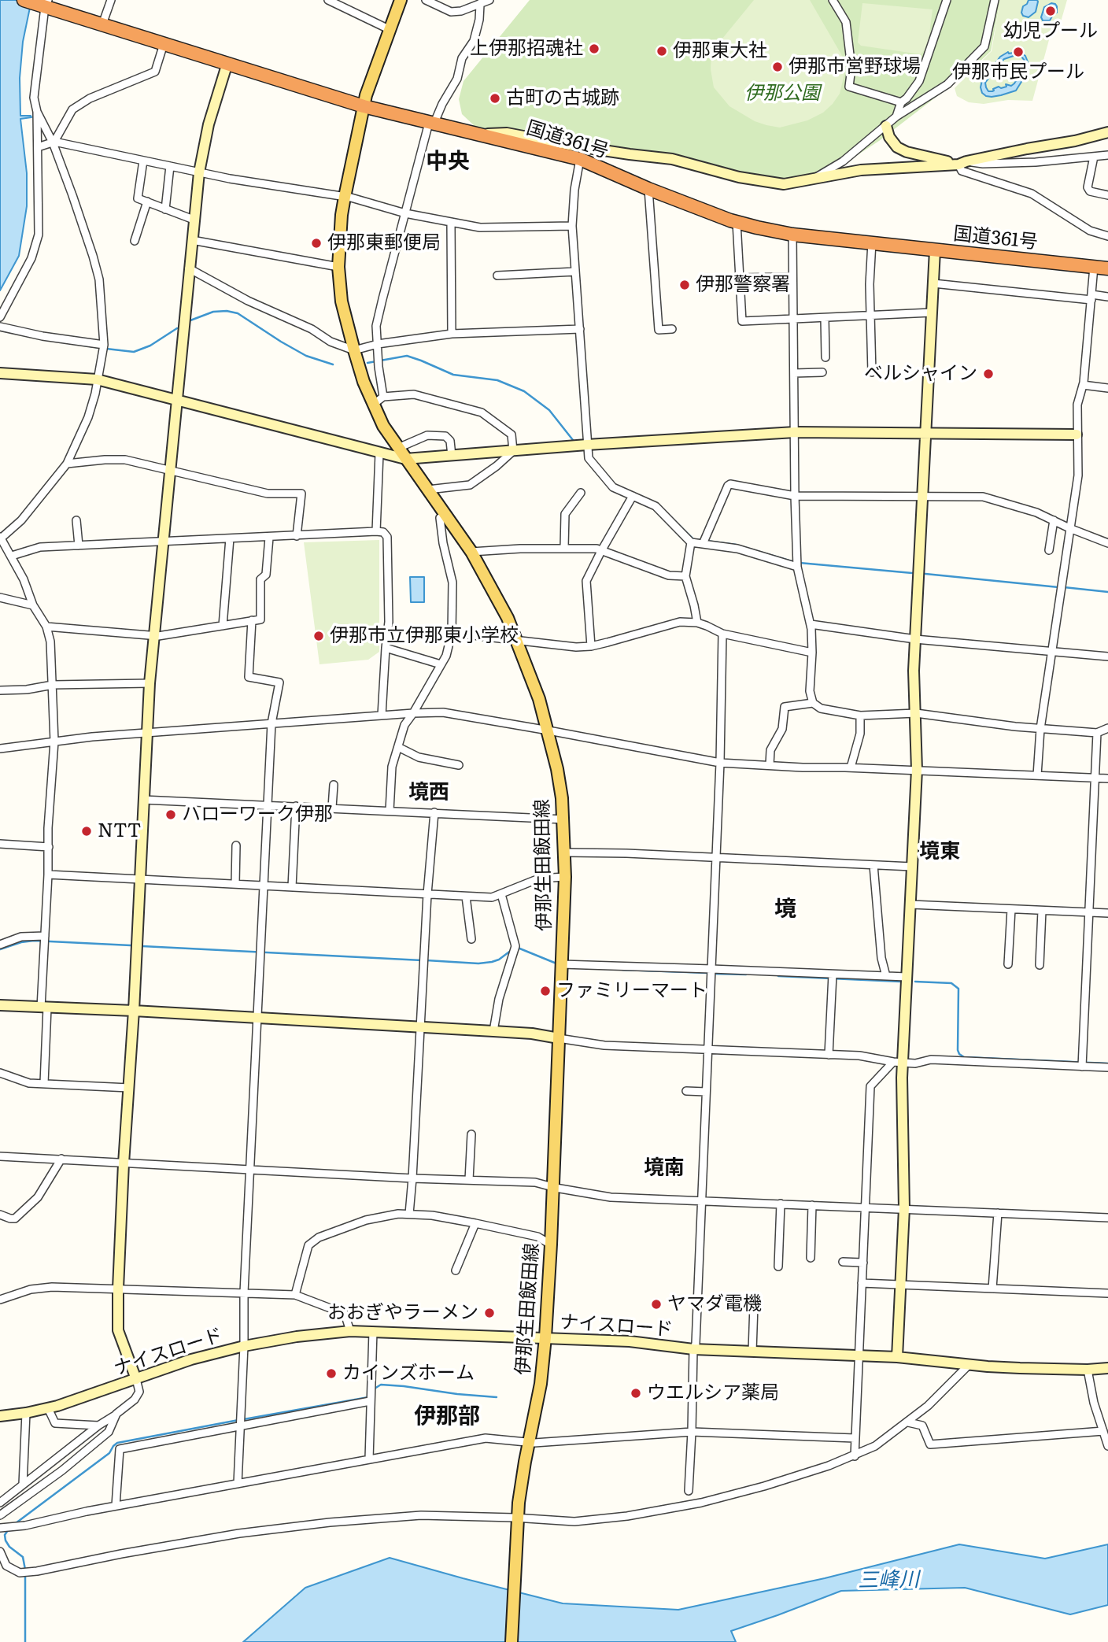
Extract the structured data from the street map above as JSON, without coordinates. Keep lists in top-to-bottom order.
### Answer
{
  "streets": {
    "highway": ["国道361号"],
    "main road": ["伊那生田飯田線"],
    "street": ["ナイスロード"]
  },
  "crossings": [
    ["国道361号", "伊那生田飯田線"],
    ["伊那生田飯田線", "ナイスロード"]
  ],
  "districts": [
    "中央",
    "境西",
    "境東",
    "境",
    "境南",
    "伊那部"
  ],
  "water": ["三峰川"],
  "parks": ["伊那公園"],
  "places": [
    "幼児プール",
    "上伊那招魂社",
    "伊那東大社",
    "伊那市民プール",
    "伊那市営野球場",
    "古町の古城跡",
    "伊那東郵便局",
    "伊那警察署",
    "ベルシャイン",
    "伊那市立伊那東小学校",
    "ハローワーク伊那",
    "NTT",
    "ファミリーマート",
    "ヤマダ電機",
    "おおぎやラーメン",
    "カインズホーム",
    "ウエルシア薬局"
  ]
}
